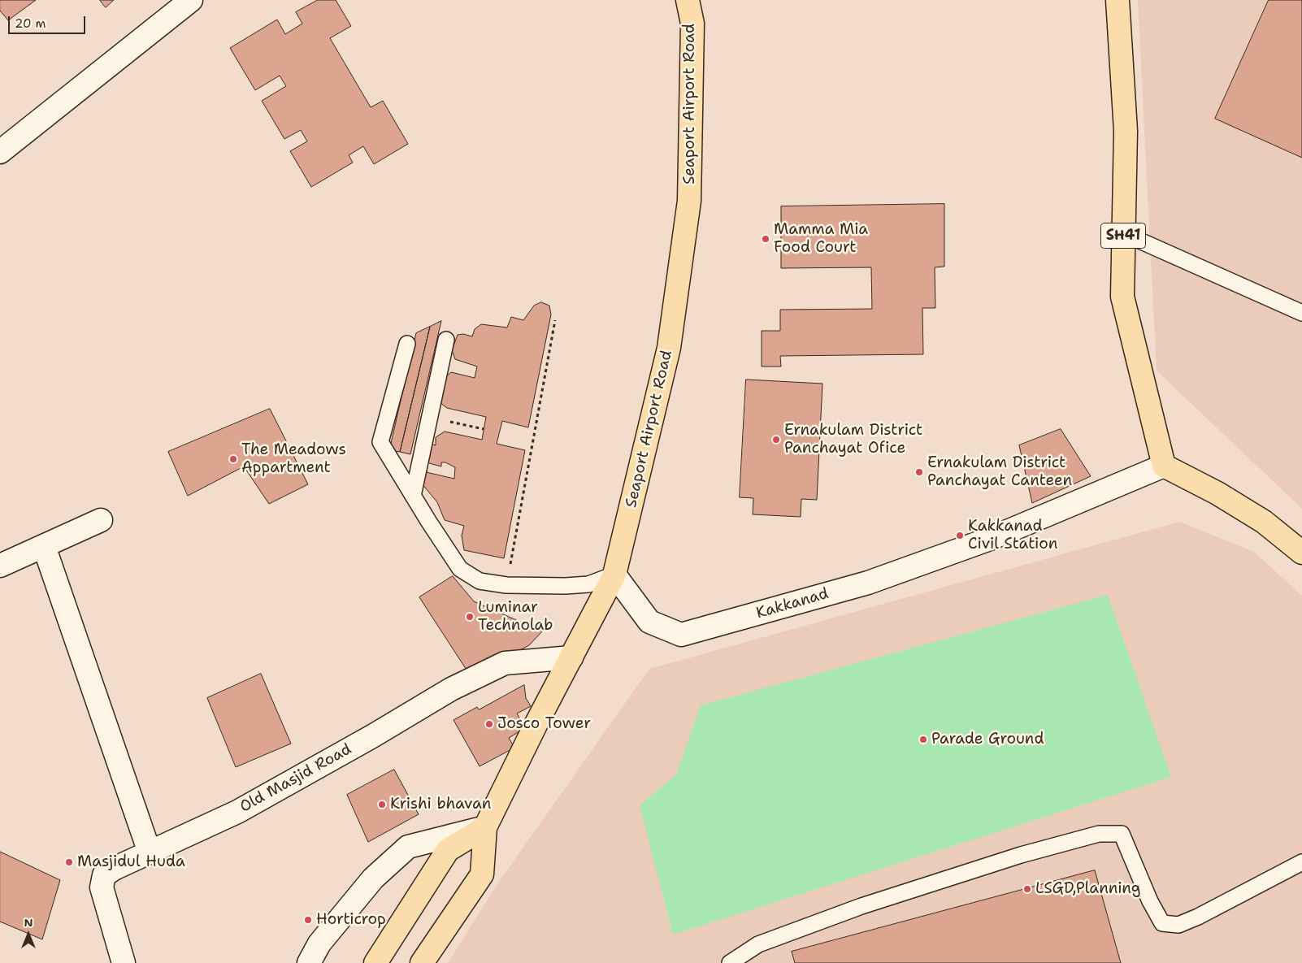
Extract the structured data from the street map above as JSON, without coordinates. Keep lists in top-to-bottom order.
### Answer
{
  "streets": {
    "main road": ["Seaport Airport Road", "SH41"],
    "street": ["Kakkanad", "Old Masjid Road"]
  },
  "crossings": [
    ["Seaport Airport Road", "Kakkanad"],
    ["Seaport Airport Road", "Old Masjid Road"],
    ["SH41", "Kakkanad"]
  ],
  "places": [
    "Mamma Mia Food Court",
    "Ernakulam District Panchayat Ofice",
    "The Meadows Appartment",
    "Ernakulam District Panchayat Canteen",
    "Kakkanad Civil Station",
    "Luminar Technolab",
    "Josco Tower",
    "Parade Ground",
    "Krishi bhavan",
    "Masjidul Huda",
    "LSGD,Planning",
    "Horticrop"
  ],
  "scale_bar": "20 m",
  "north": "top"
}
